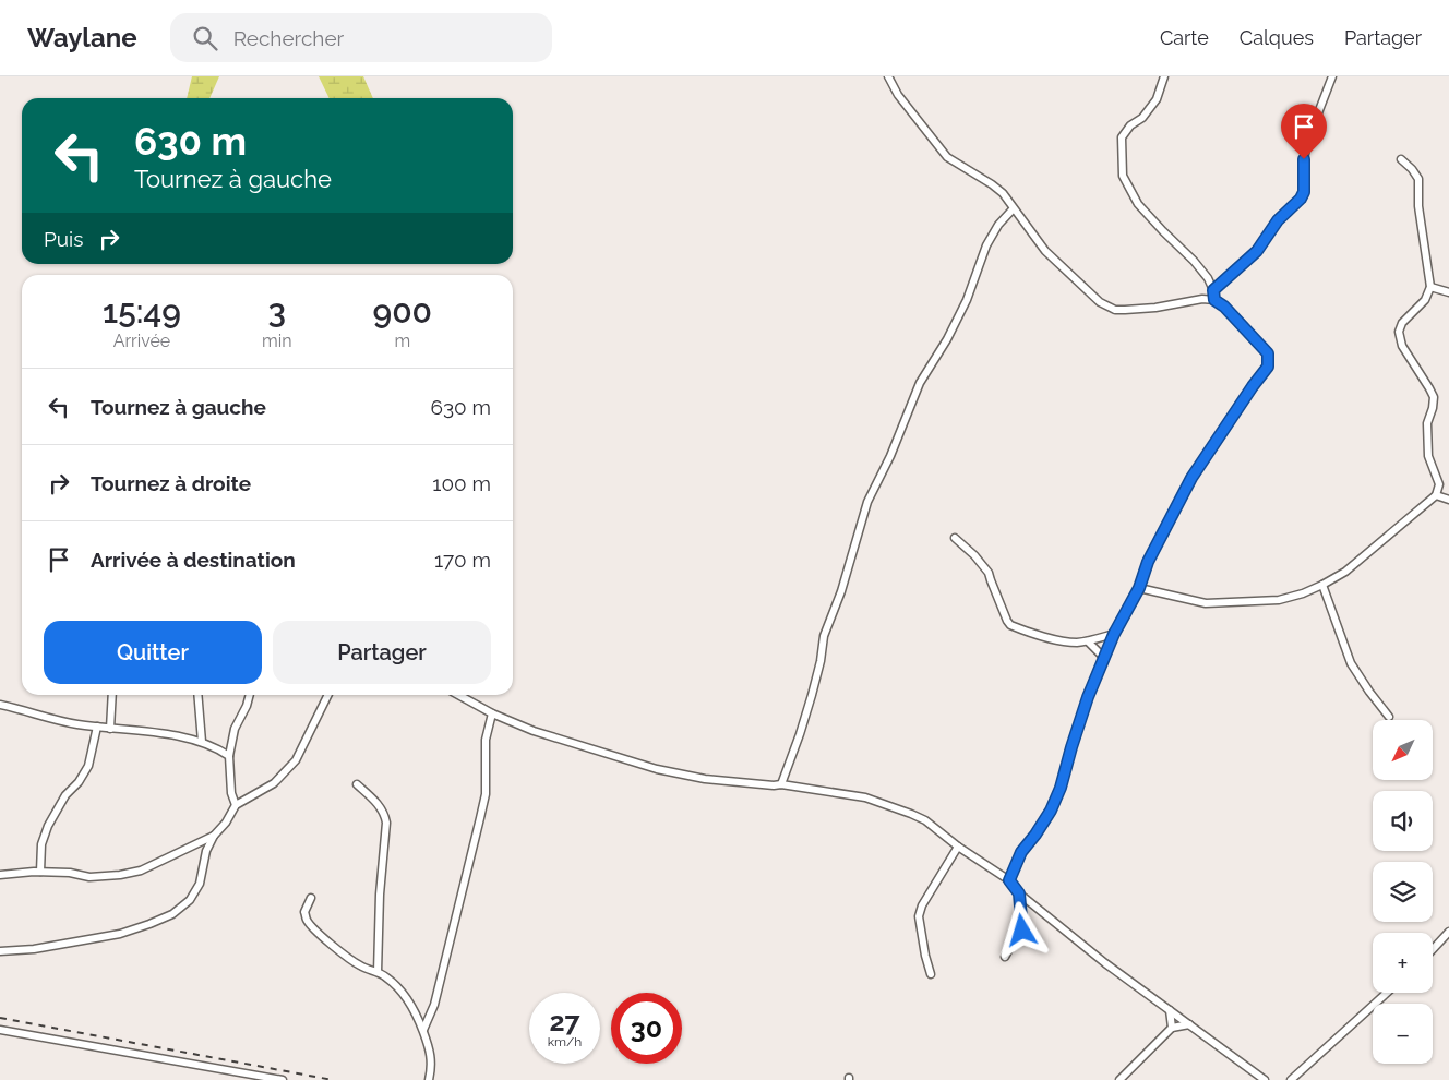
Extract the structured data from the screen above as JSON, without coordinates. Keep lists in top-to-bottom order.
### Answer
{
  "north": "bottom left",
  "page": {
    "header": "Waylane",
    "search": "Rechercher",
    "nav": ["Carte", "Calques", "Partager"],
    "turn": ["630 m", "Tournez à gauche"],
    "then": "Puis",
    "eta": [
      "15:49",
      "Arrivée",
      "3",
      "min",
      "900",
      "m"
    ],
    "list": [
      {
        "name": "Tournez à gauche",
        "value": "630 m"
      },
      {
        "name": "Tournez à droite",
        "value": "100 m"
      },
      {
        "name": "Arrivée à destination",
        "value": "170 m"
      }
    ],
    "buttons": ["Quitter", "Partager"],
    "map_buttons": ["+", "−"],
    "speed": "27 km/h",
    "limit": "30"
  }
}
